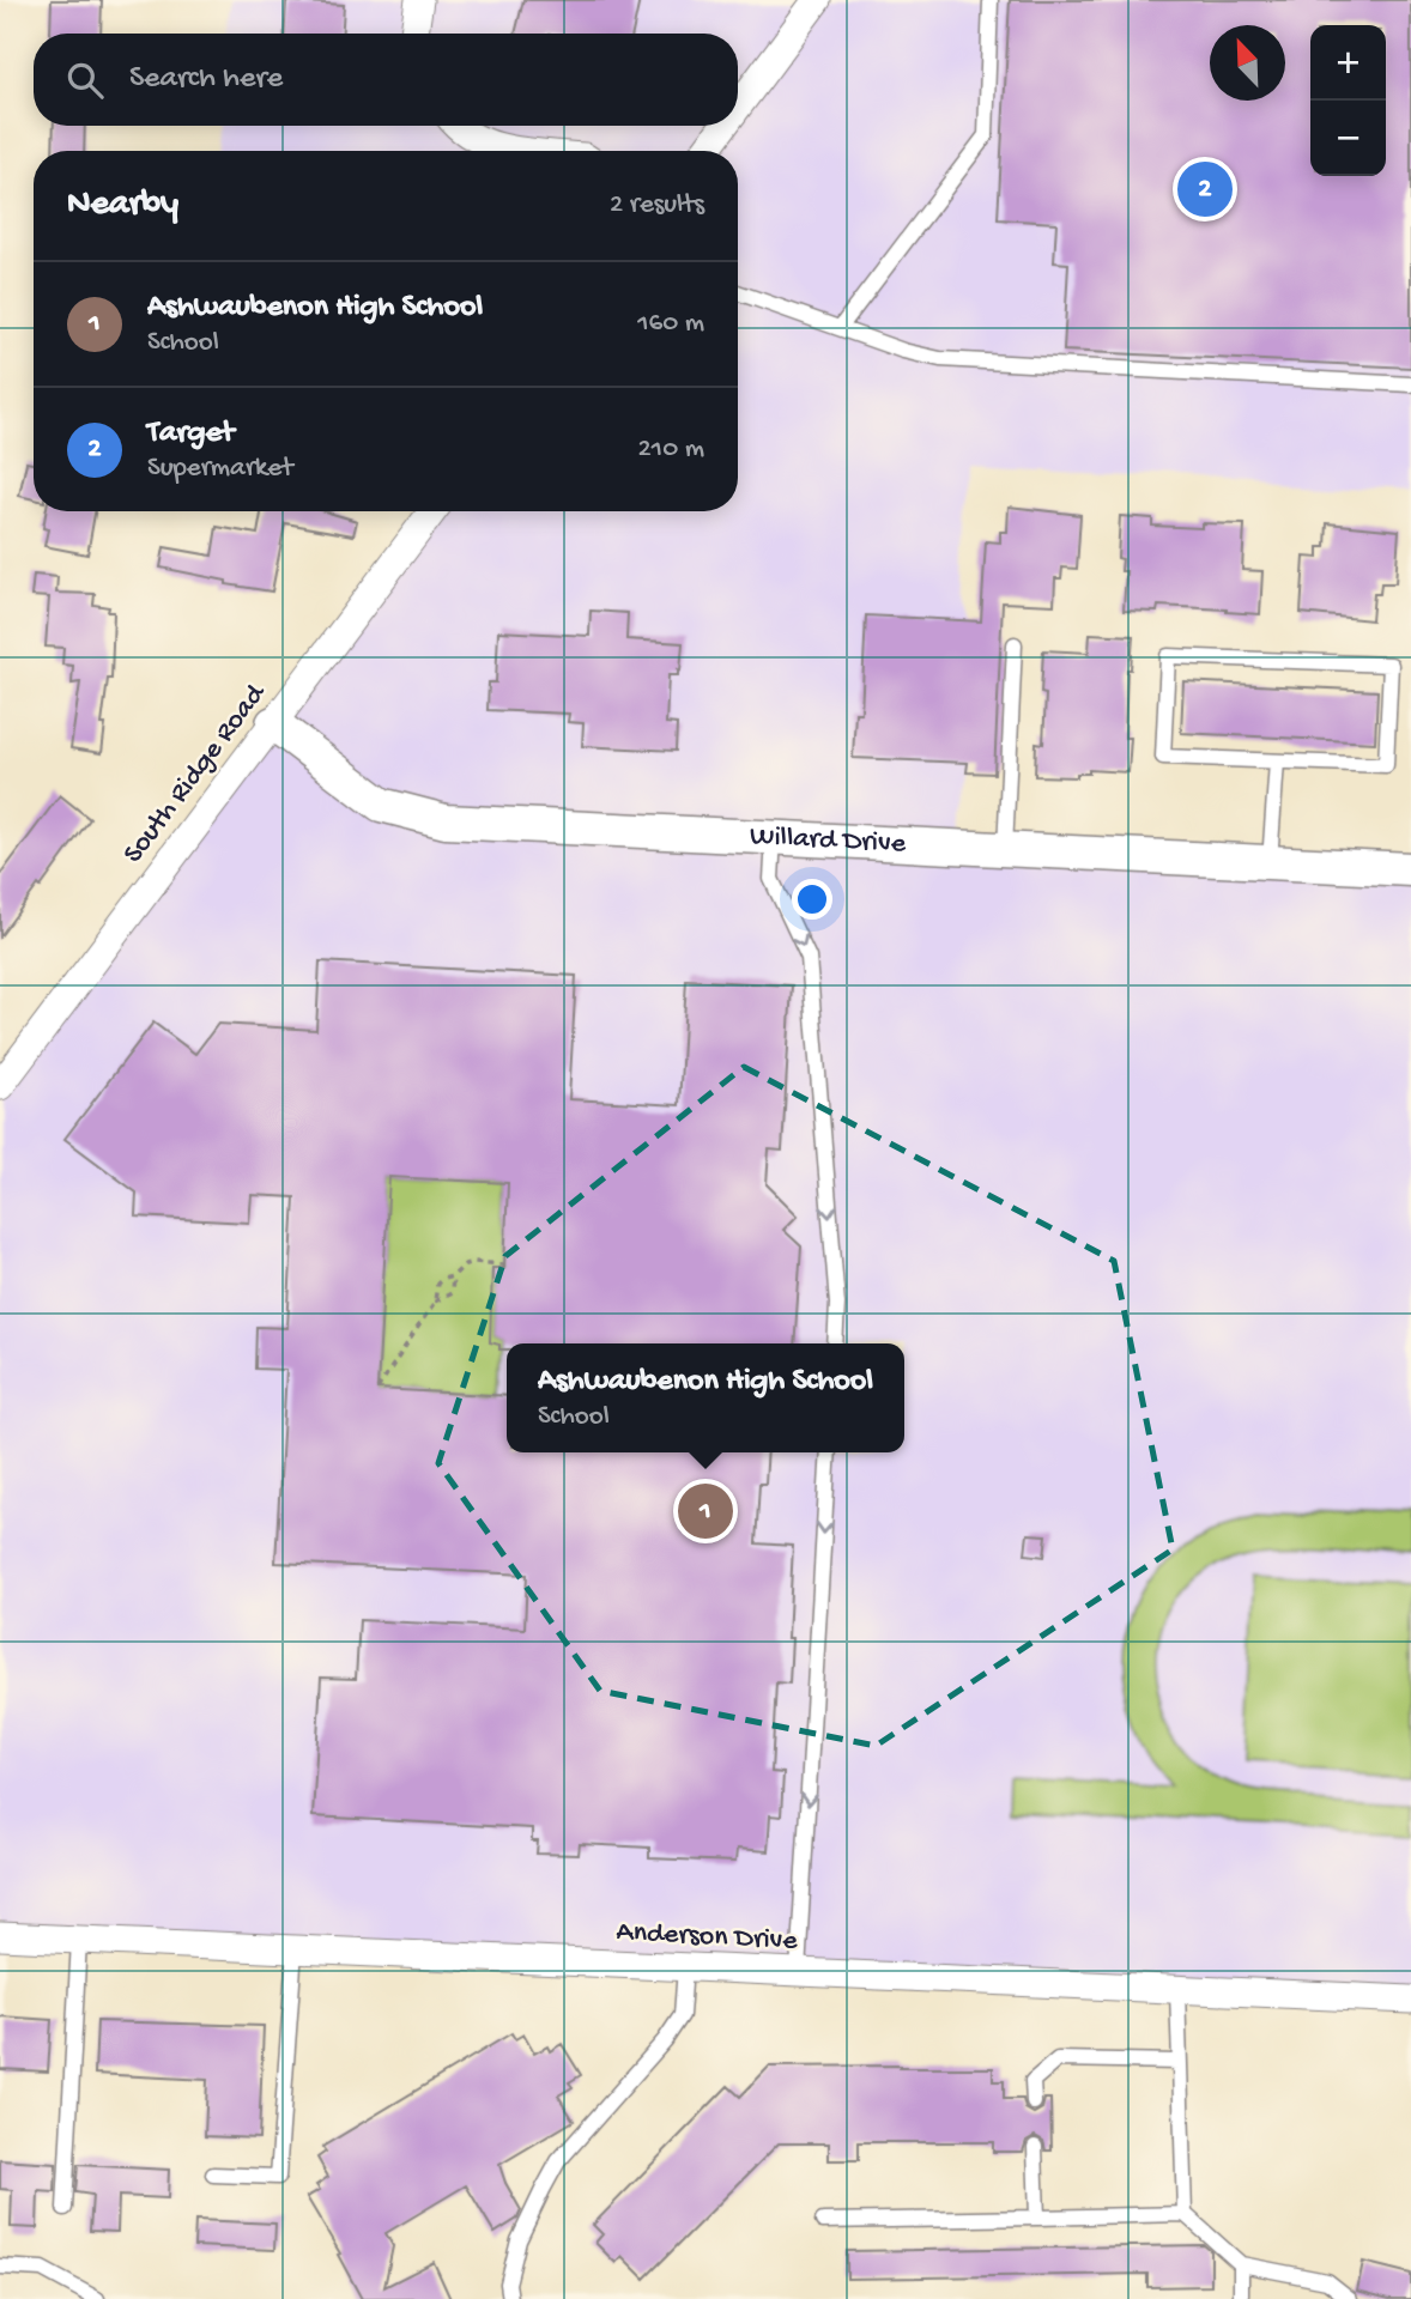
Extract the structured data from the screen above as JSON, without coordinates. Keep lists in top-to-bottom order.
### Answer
{
  "streets": {
    "street": ["South Ridge Road", "Willard Drive", "Anderson Drive"]
  },
  "crossings": [
    ["South Ridge Road", "Willard Drive"]
  ],
  "north": "top left",
  "page": {
    "map_buttons": ["+", "−"],
    "search": "Search here",
    "heading": ["Nearby", "2 results"],
    "pins": ["2", "1"],
    "list": [
      {
        "mark": "1",
        "name": "Ashwaubenon High School",
        "note": "School",
        "value": "160 m"
      },
      {
        "mark": "2",
        "name": "Target",
        "note": "Supermarket",
        "value": "210 m"
      }
    ],
    "popup": ["Ashwaubenon High School", "School"]
  }
}
